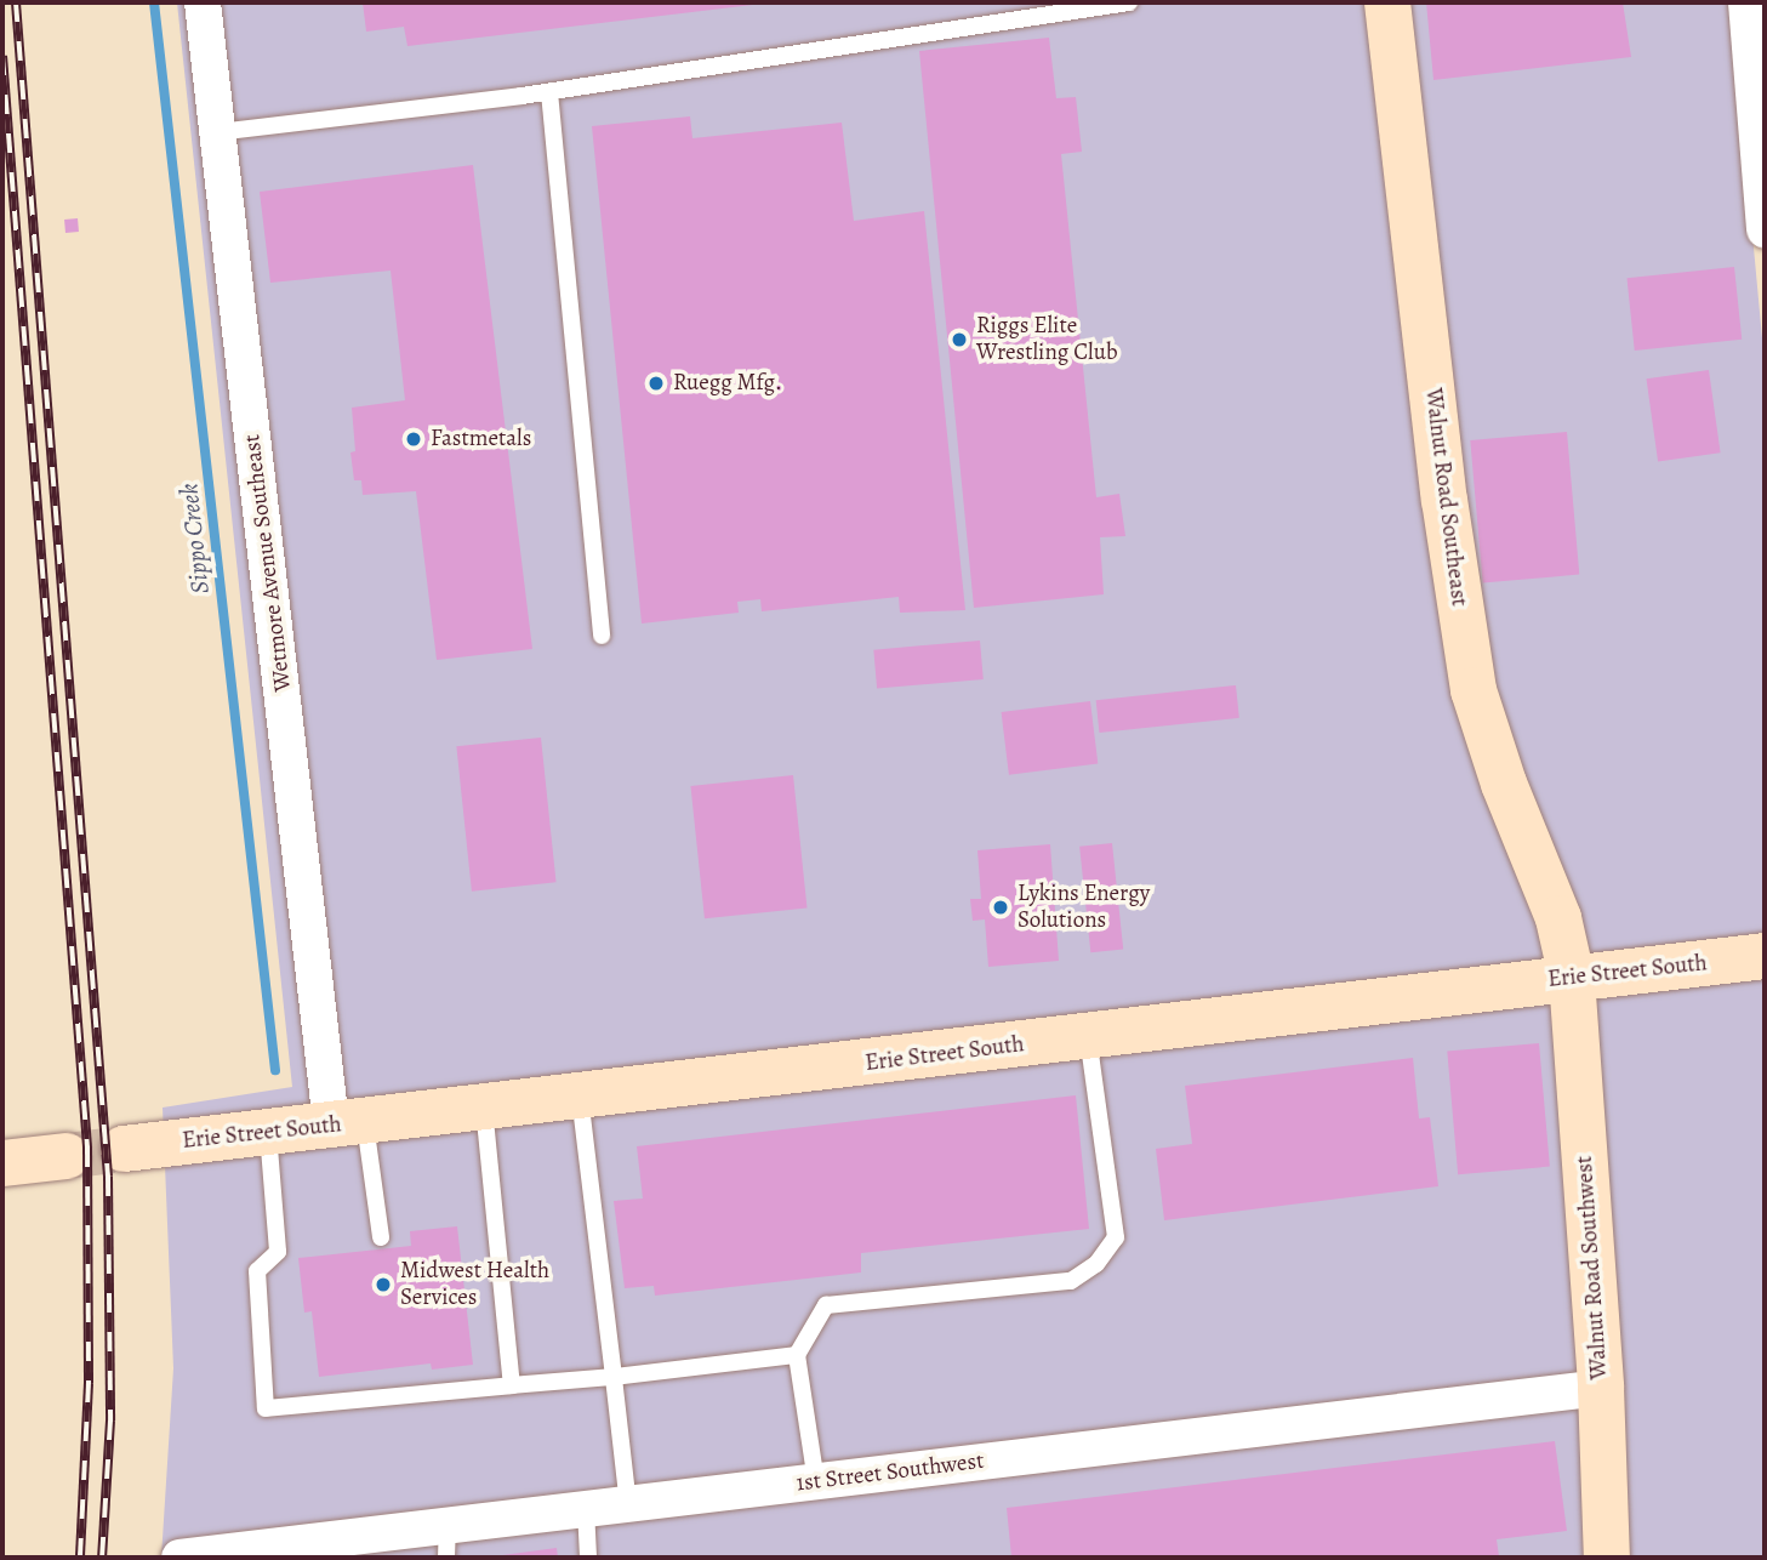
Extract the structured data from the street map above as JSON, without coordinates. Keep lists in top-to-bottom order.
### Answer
{
  "streets": {
    "main road": ["Walnut Road Southeast", "Erie Street South", "Walnut Road Southwest"],
    "street": ["Wetmore Avenue Southeast", "1st Street Southwest"]
  },
  "crossings": [
    ["Walnut Road Southeast", "Erie Street South"],
    ["Walnut Road Southeast", "Walnut Road Southwest"],
    ["Wetmore Avenue Southeast", "Erie Street South"],
    ["Erie Street South", "Walnut Road Southwest"],
    ["Walnut Road Southwest", "1st Street Southwest"]
  ],
  "water": ["Sippo Creek"],
  "places": [
    "Riggs Elite Wrestling Club",
    "Ruegg Mfg.",
    "Fastmetals",
    "Lykins Energy Solutions",
    "Midwest Health Services"
  ]
}
